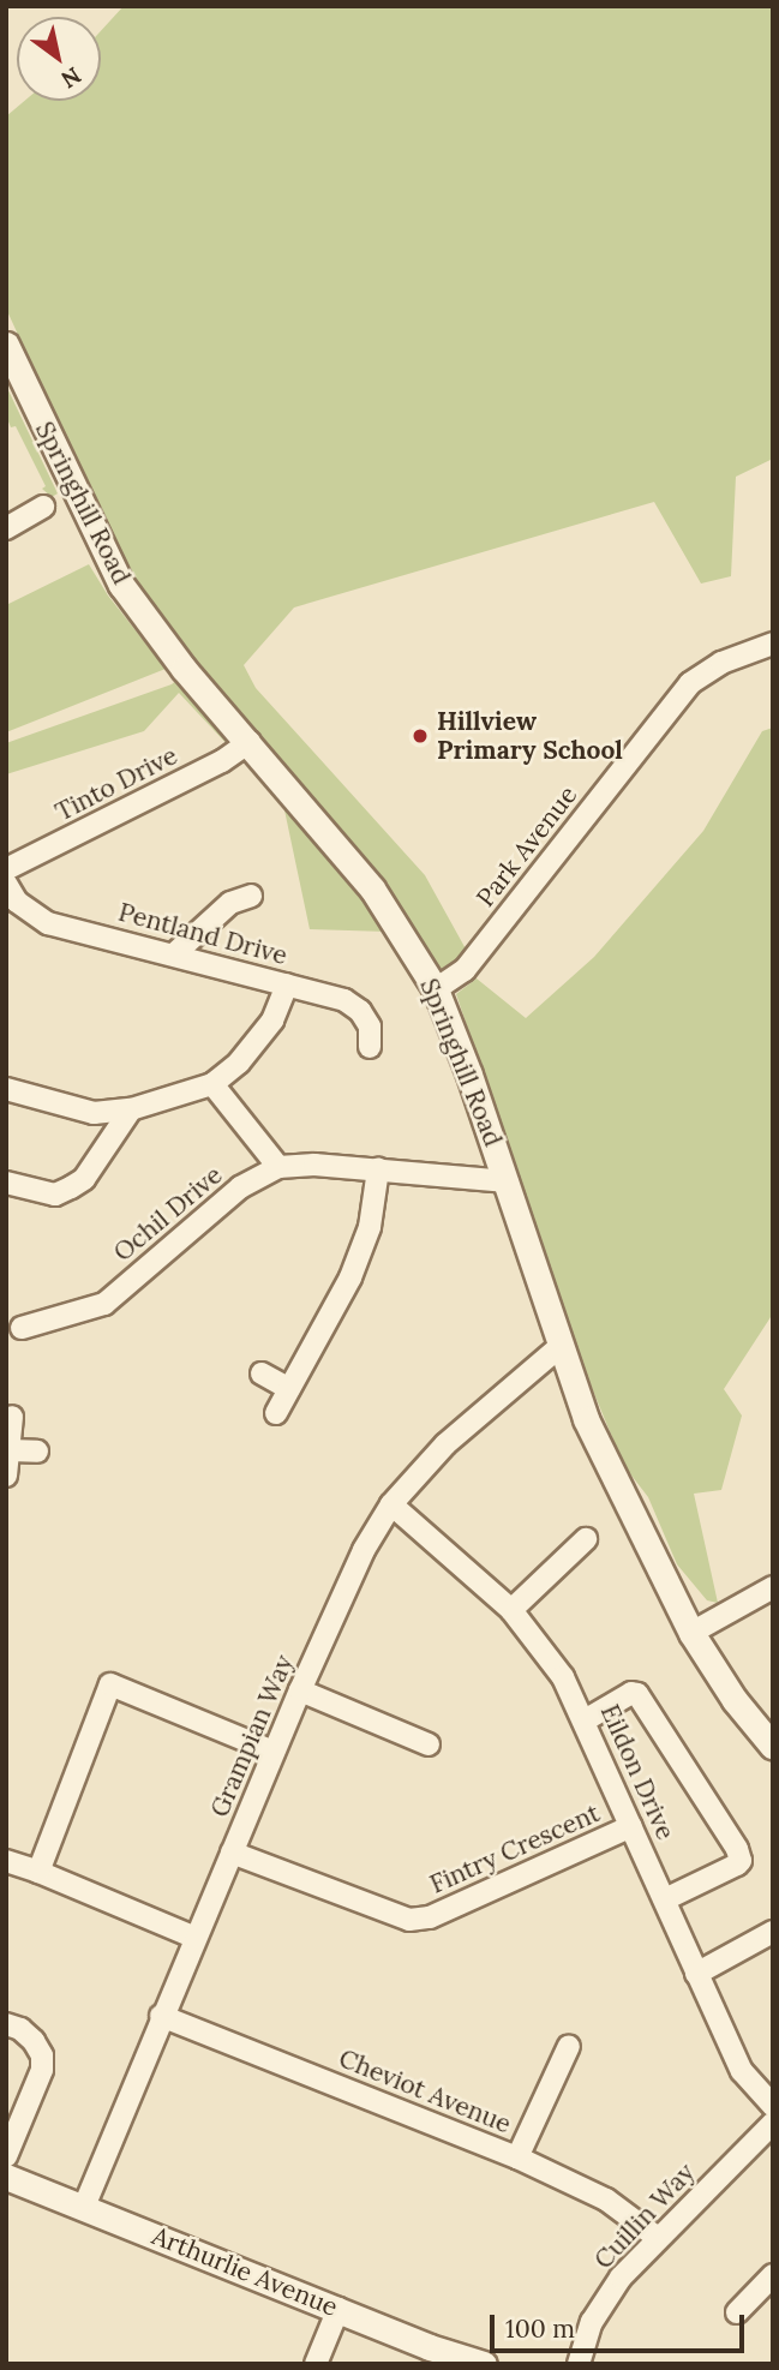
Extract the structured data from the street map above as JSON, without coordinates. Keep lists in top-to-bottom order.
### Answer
{
  "streets": {
    "street": [
      "Springhill Road",
      "Tinto Drive",
      "Park Avenue",
      "Pentland Drive",
      "Ochil Drive",
      "Grampian Way",
      "Eildon Drive",
      "Fintry Crescent",
      "Cheviot Avenue",
      "Cuillin Way",
      "Arthurlie Avenue"
    ]
  },
  "crossings": [
    ["Springhill Road", "Tinto Drive"],
    ["Springhill Road", "Park Avenue"],
    ["Springhill Road", "Ochil Drive"],
    ["Springhill Road", "Grampian Way"],
    ["Grampian Way", "Eildon Drive"],
    ["Grampian Way", "Fintry Crescent"],
    ["Grampian Way", "Cheviot Avenue"],
    ["Grampian Way", "Arthurlie Avenue"],
    ["Eildon Drive", "Fintry Crescent"],
    ["Cheviot Avenue", "Cuillin Way"]
  ],
  "places": ["Hillview Primary School"],
  "scale_bar": "100 m",
  "north": "bottom right"
}
